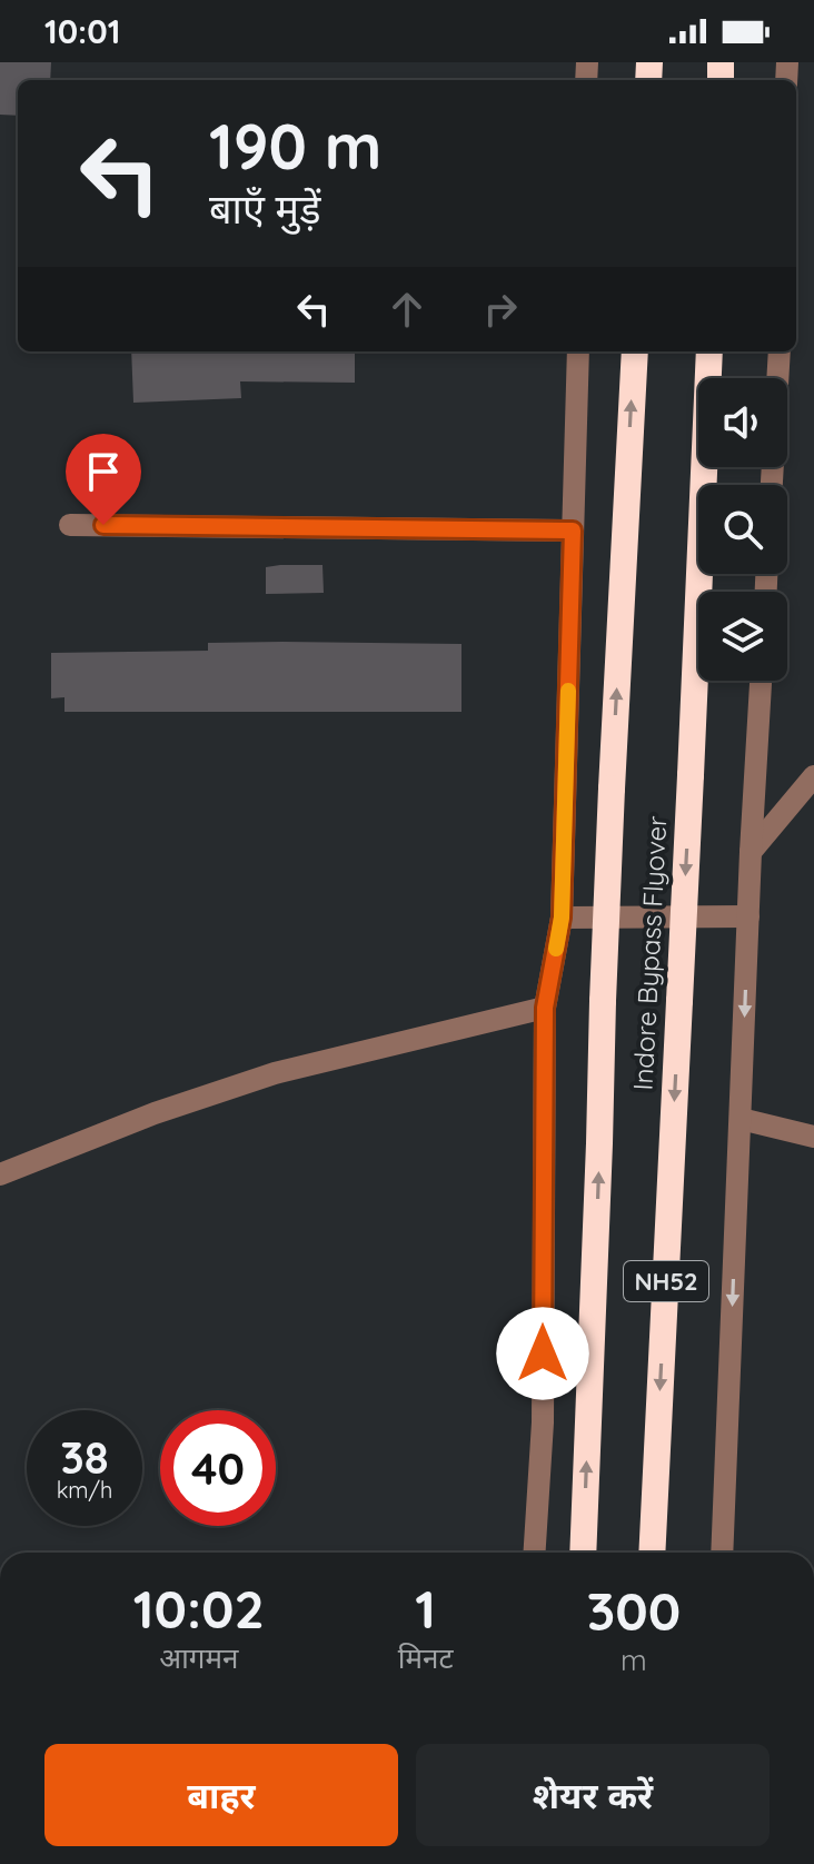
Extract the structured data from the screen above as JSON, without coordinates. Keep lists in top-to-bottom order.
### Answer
{
  "streets": {
    "highway": ["Indore Bypass Flyover", "NH52"]
  },
  "page": {
    "status": "10:01",
    "turn": ["190 m", "बाएँ मुड़ें"],
    "speed": "38 km/h",
    "limit": "40",
    "eta": [
      "10:02",
      "आगमन",
      "1",
      "मिनट",
      "300",
      "m"
    ],
    "buttons": ["बाहर", "शेयर करें"]
  }
}
